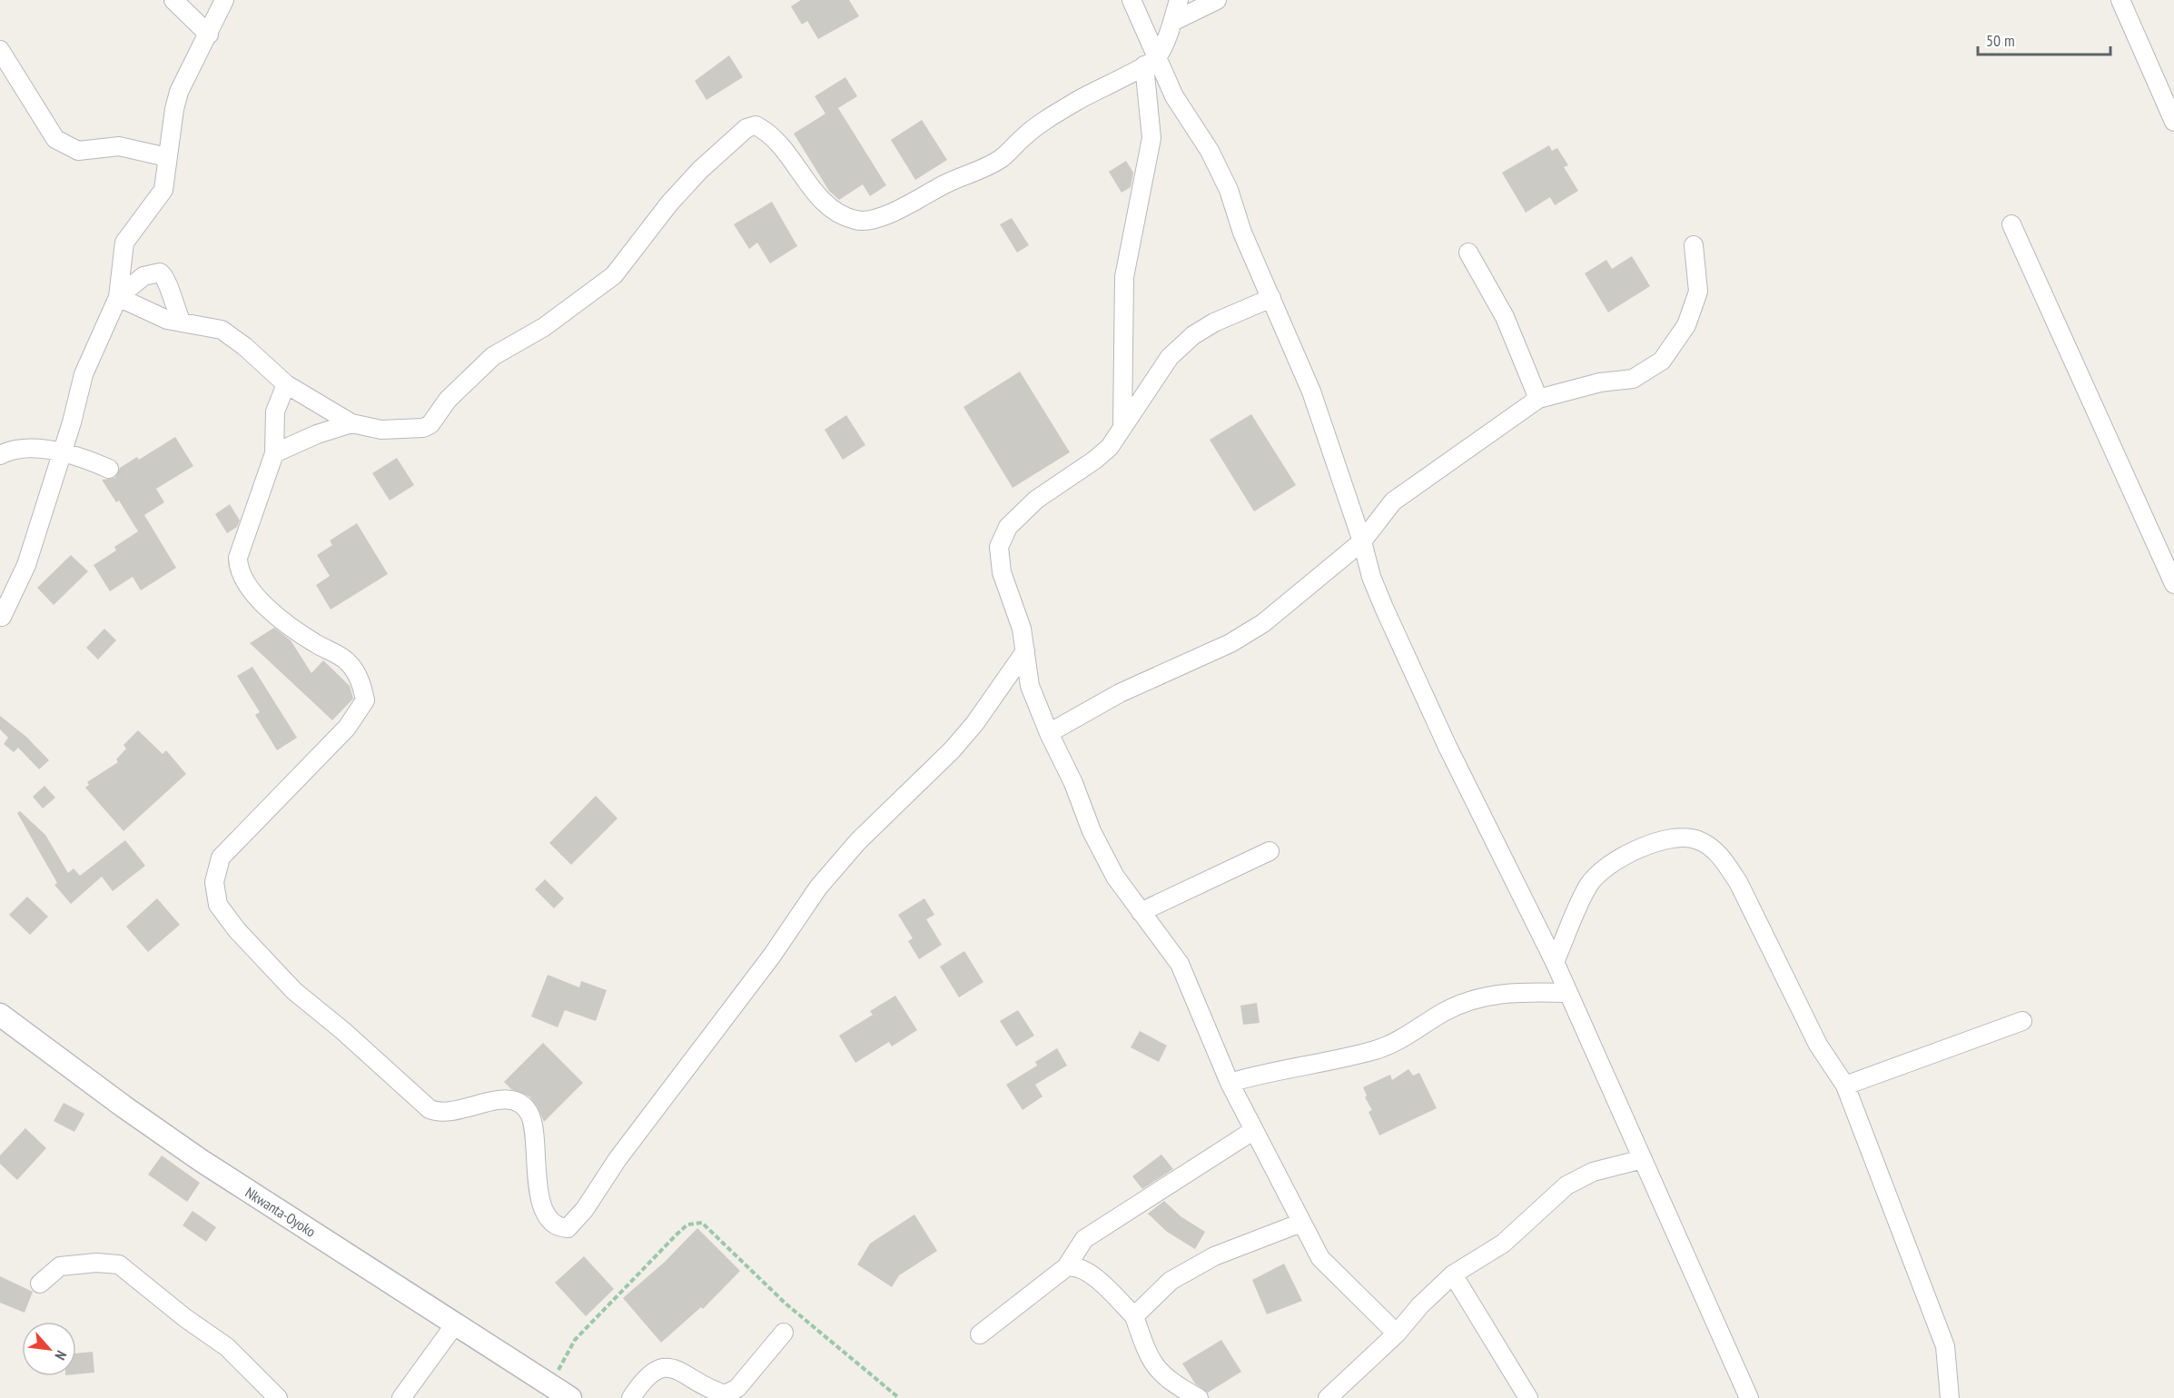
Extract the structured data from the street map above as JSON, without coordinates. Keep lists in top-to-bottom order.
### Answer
{
  "streets": {
    "street": ["Nkwanta-Oyoko"]
  },
  "scale_bar": "50 m",
  "north": "bottom right"
}
